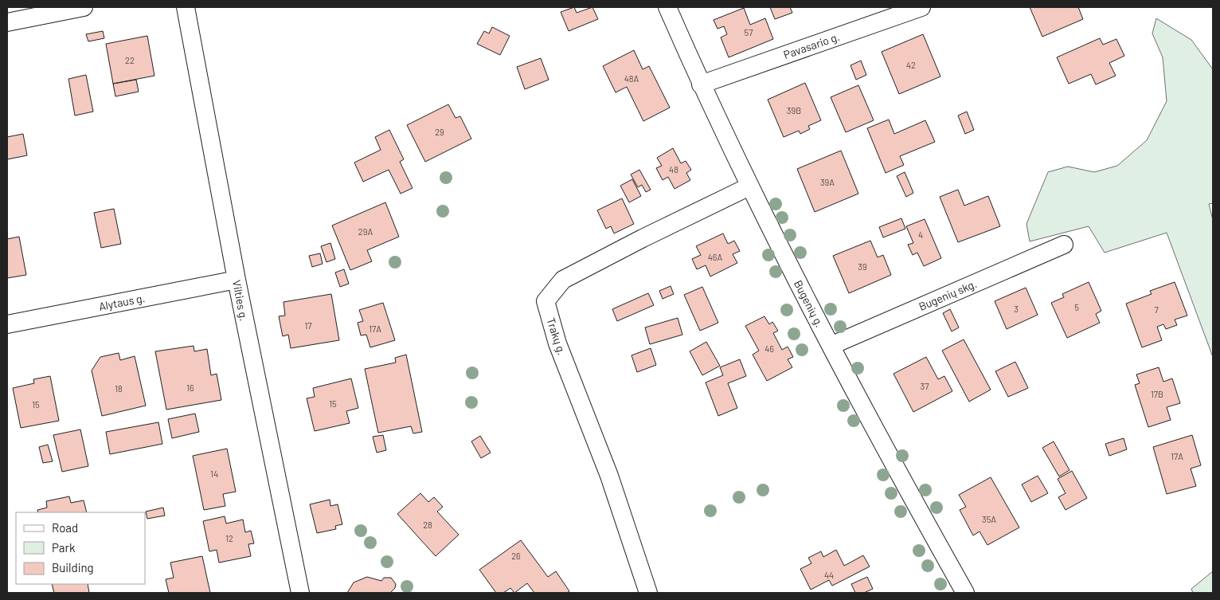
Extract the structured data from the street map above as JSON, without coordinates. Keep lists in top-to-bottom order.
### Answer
{
  "streets": {
    "street": [
      "Pavasario g.",
      "Bugenių skg.",
      "Vilties g.",
      "Alytaus g.",
      "Bugenių g.",
      "Trakų g."
    ]
  },
  "crossings": [
    ["Pavasario g.", "Bugenių g."],
    ["Bugenių skg.", "Bugenių g."],
    ["Vilties g.", "Alytaus g."],
    ["Bugenių g.", "Trakų g."]
  ],
  "house_numbers": [
    "57",
    "22",
    "42",
    "48A",
    "39B",
    "29",
    "48",
    "39A",
    "29A",
    "4",
    "46A",
    "39",
    "5",
    "3",
    "7",
    "17",
    "17A",
    "46",
    "37",
    "16",
    "18",
    "17B",
    "15",
    "15",
    "17A",
    "14",
    "35A",
    "28",
    "12",
    "26",
    "44"
  ],
  "legend": ["Road", "Park", "Building"]
}
